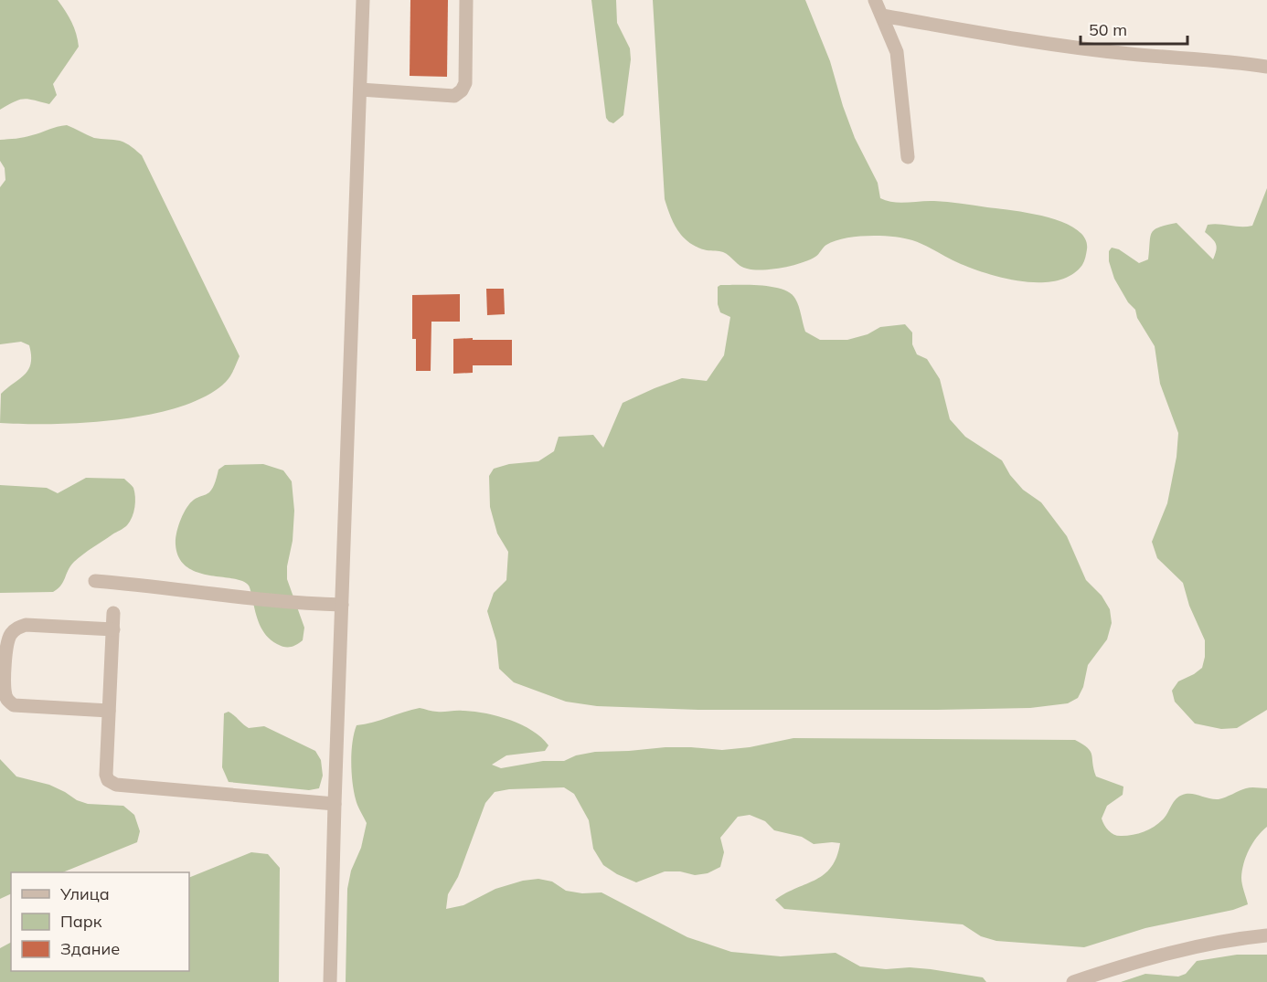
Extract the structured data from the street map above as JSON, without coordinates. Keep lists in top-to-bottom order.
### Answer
{
  "legend": ["Улица", "Парк", "Здание"],
  "scale_bar": "50 m"
}
